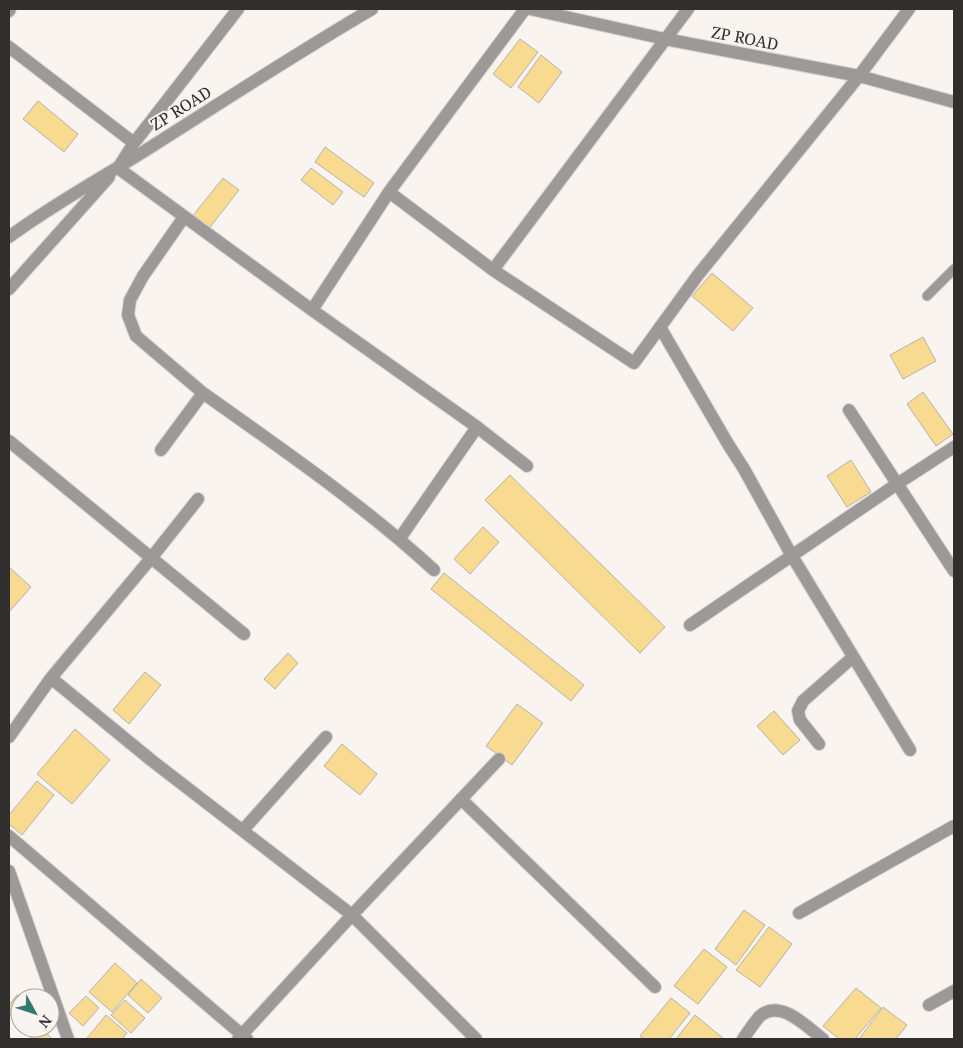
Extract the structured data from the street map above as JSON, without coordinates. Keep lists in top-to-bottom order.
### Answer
{
  "streets": {
    "street": ["ZP ROAD"]
  },
  "north": "bottom right"
}
